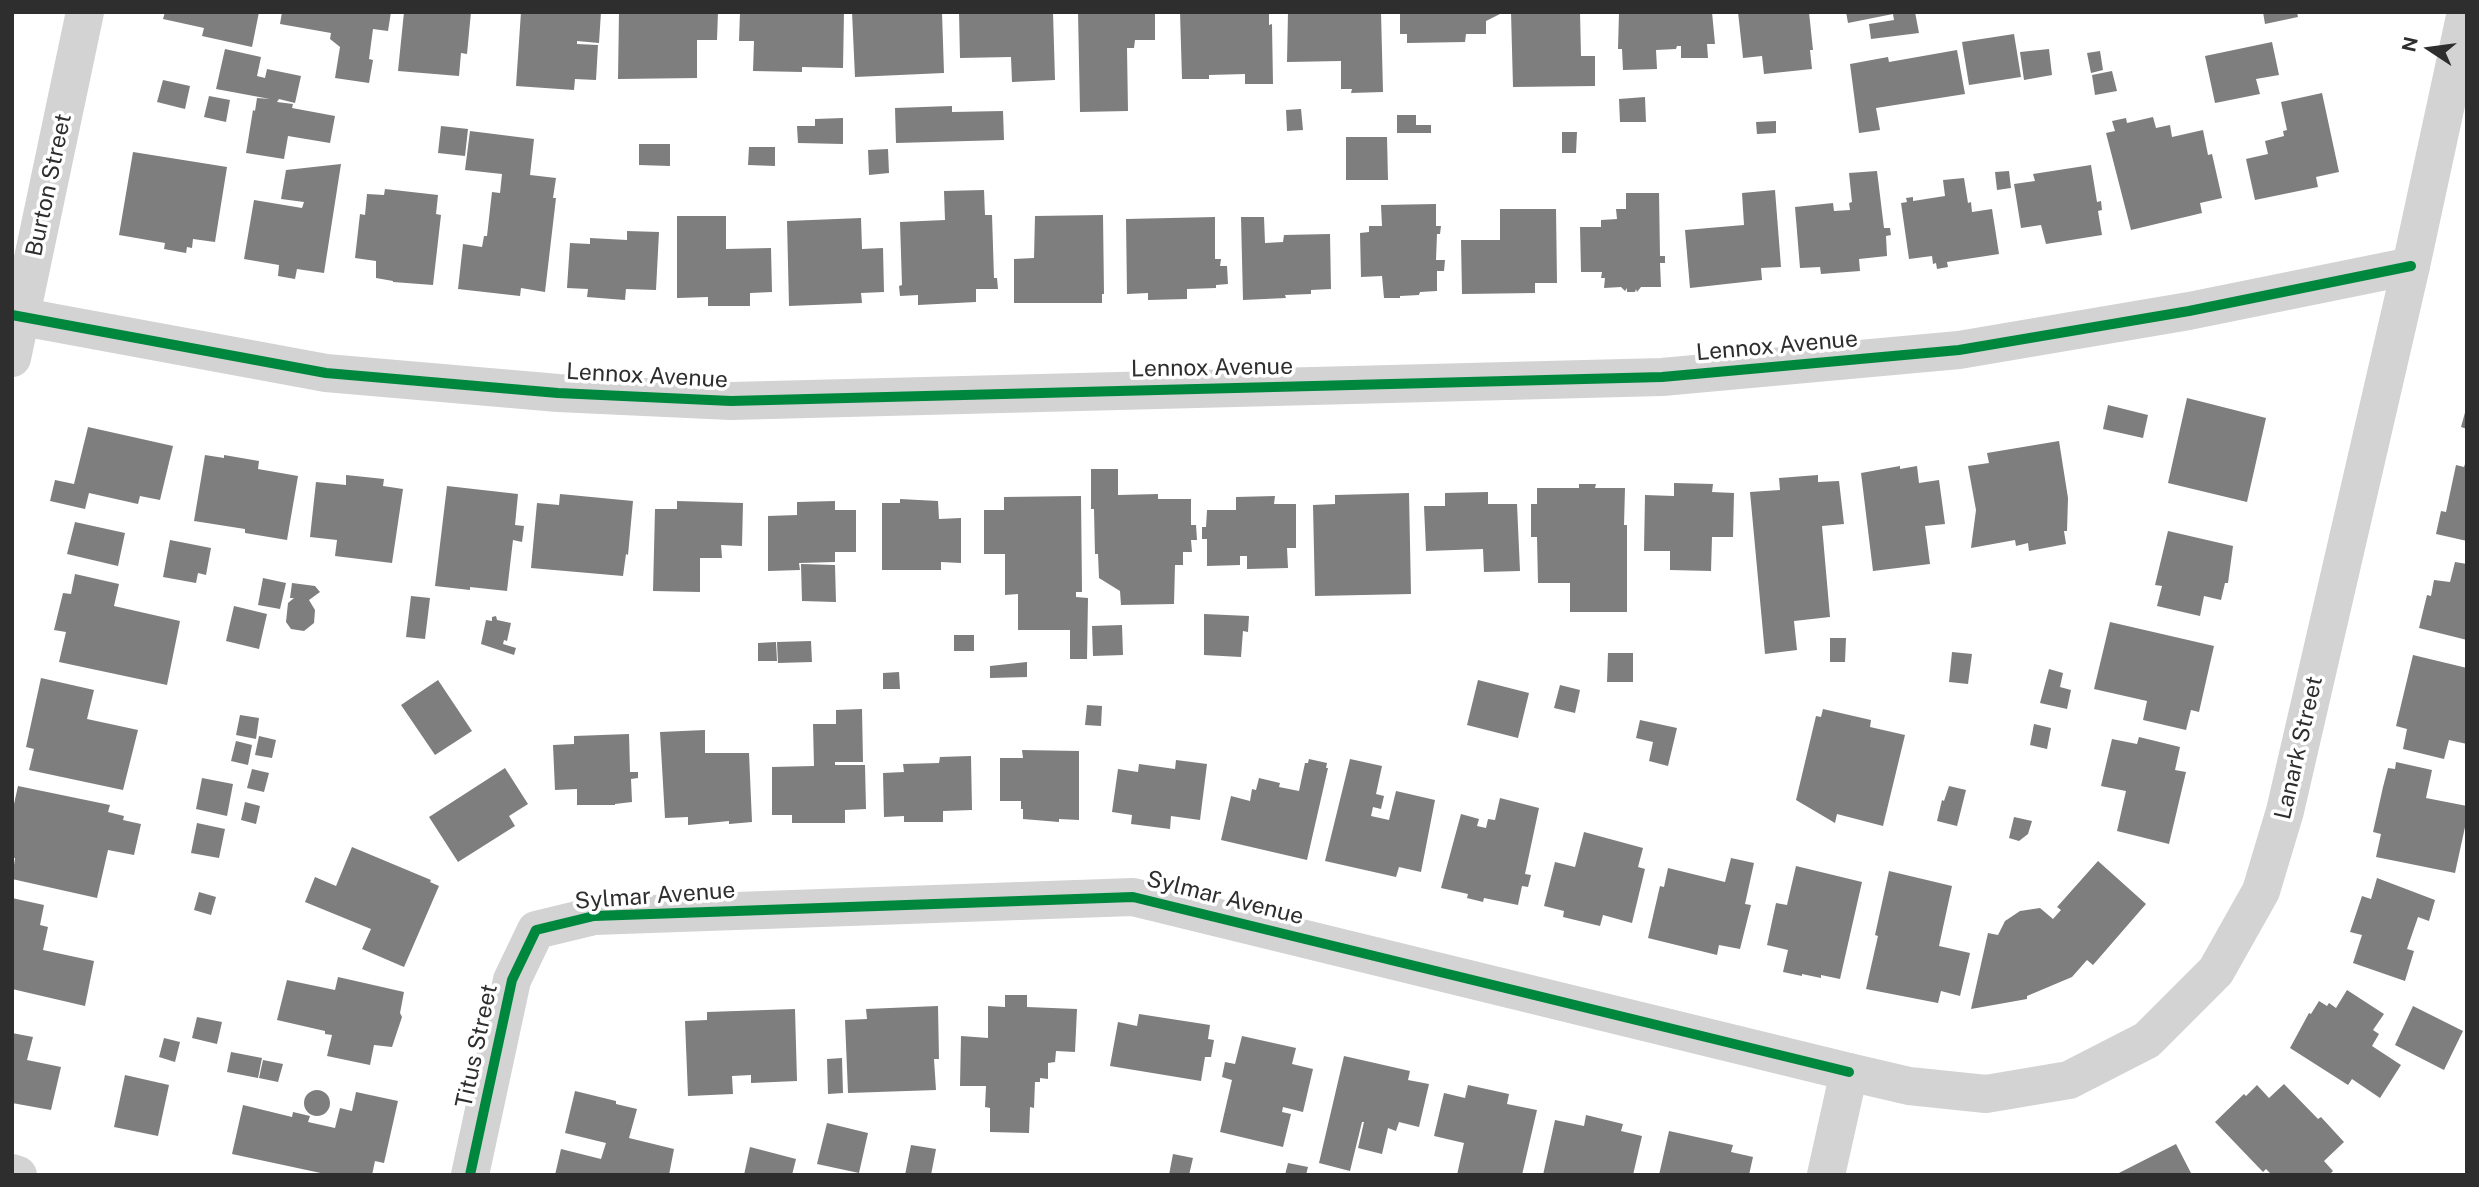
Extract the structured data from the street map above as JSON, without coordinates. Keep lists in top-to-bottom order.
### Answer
{
  "streets": {
    "street": [
      "Burton Street",
      "Lennox Avenue",
      "Lanark Street",
      "Sylmar Avenue",
      "Titus Street"
    ]
  },
  "crossings": [
    ["Burton Street", "Lennox Avenue"],
    ["Lennox Avenue", "Lanark Street"],
    ["Lanark Street", "Sylmar Avenue"],
    ["Sylmar Avenue", "Titus Street"]
  ],
  "north": "left"
}
